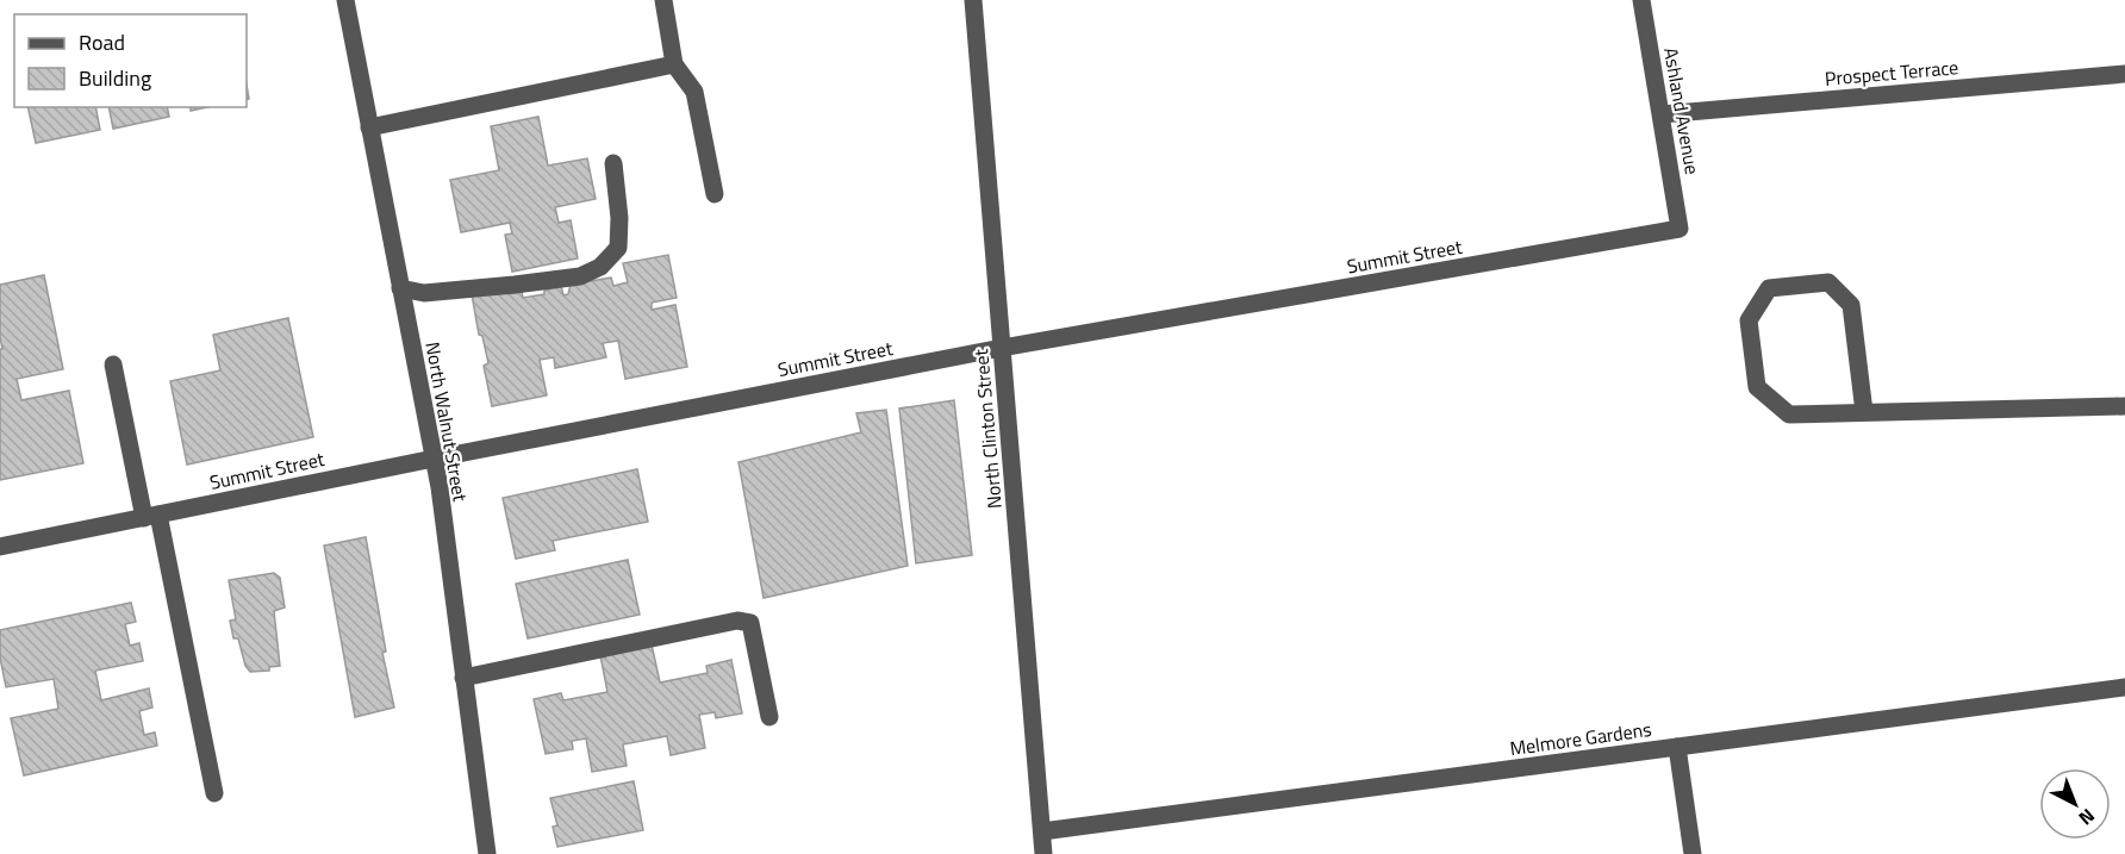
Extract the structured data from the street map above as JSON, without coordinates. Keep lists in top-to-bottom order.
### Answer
{
  "streets": {
    "street": [
      "Prospect Terrace",
      "Ashland Avenue",
      "Summit Street",
      "North Walnut Street",
      "North Clinton Street",
      "Melmore Gardens"
    ]
  },
  "crossings": [
    ["Prospect Terrace", "Ashland Avenue"],
    ["Ashland Avenue", "Summit Street"],
    ["Summit Street", "North Walnut Street"],
    ["Summit Street", "North Clinton Street"],
    ["North Clinton Street", "Melmore Gardens"]
  ],
  "legend": ["Road", "Building"],
  "north": "bottom right"
}
